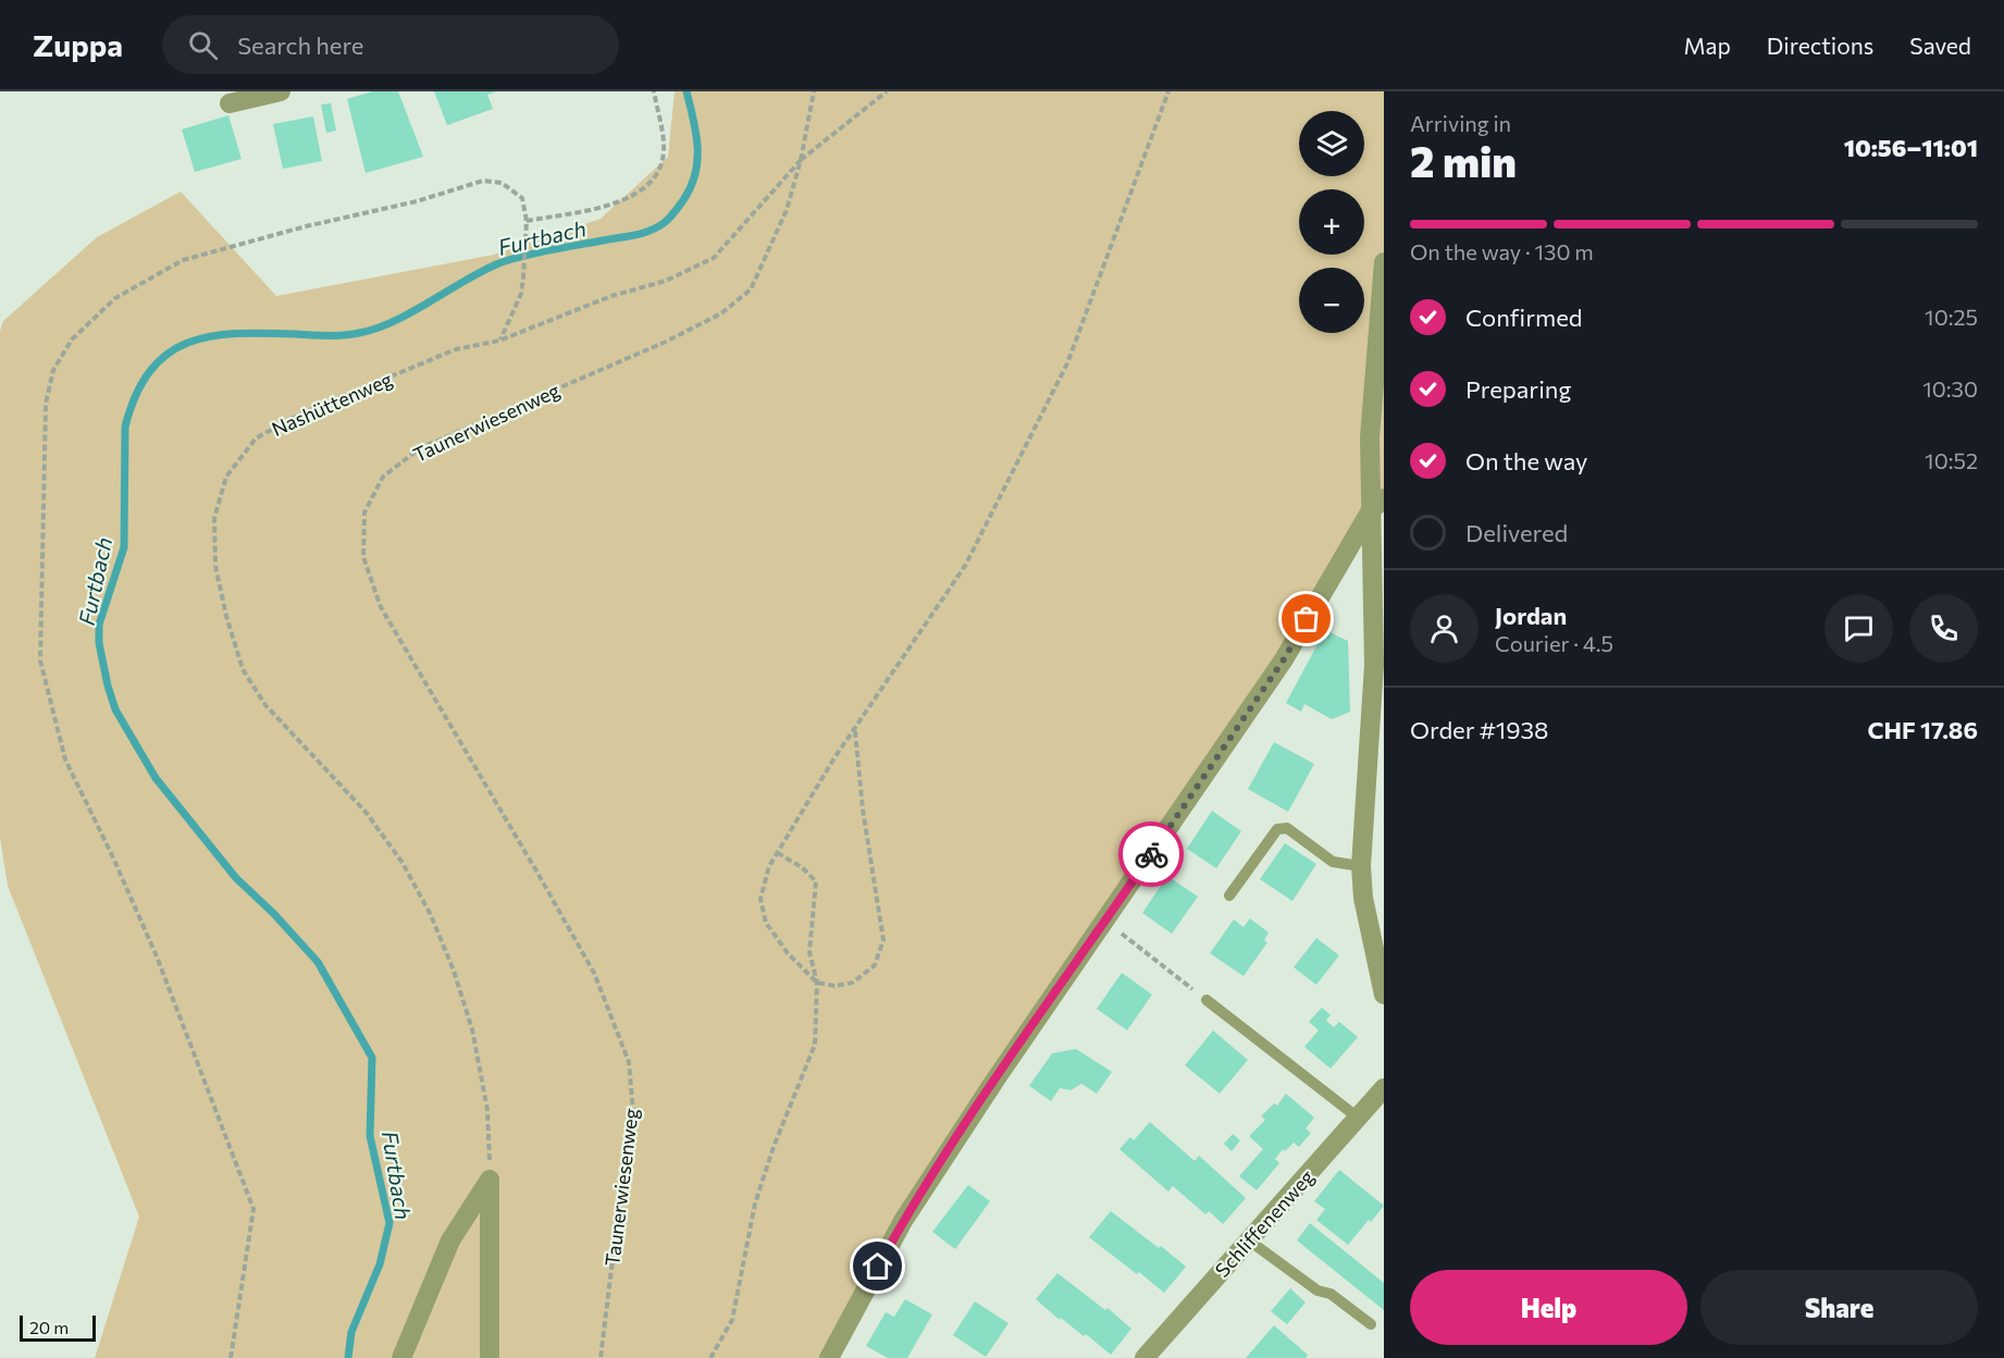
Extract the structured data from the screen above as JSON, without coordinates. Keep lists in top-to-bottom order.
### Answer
{
  "streets": {
    "street": ["Schliffenenweg"],
    "path": ["Nashüttenweg", "Taunerwiesenweg"]
  },
  "water": ["Furtbach"],
  "scale_bar": "20 m",
  "page": {
    "header": "Zuppa",
    "search": "Search here",
    "nav": ["Map", "Directions", "Saved"],
    "heading": ["2 min", "Arriving in", "10:56–11:01"],
    "panel": [
      "Jordan",
      "Courier · 4.5",
      "Order #1938",
      "CHF 17.86"
    ],
    "map_buttons": ["+", "−"],
    "bar": "On the way · 130 m",
    "list": [
      ["Confirmed", "10:25"],
      ["Preparing", "10:30"],
      ["On the way", "10:52"],
      "Delivered"
    ],
    "buttons": ["Help", "Share"],
    "scale": "20 m"
  }
}
